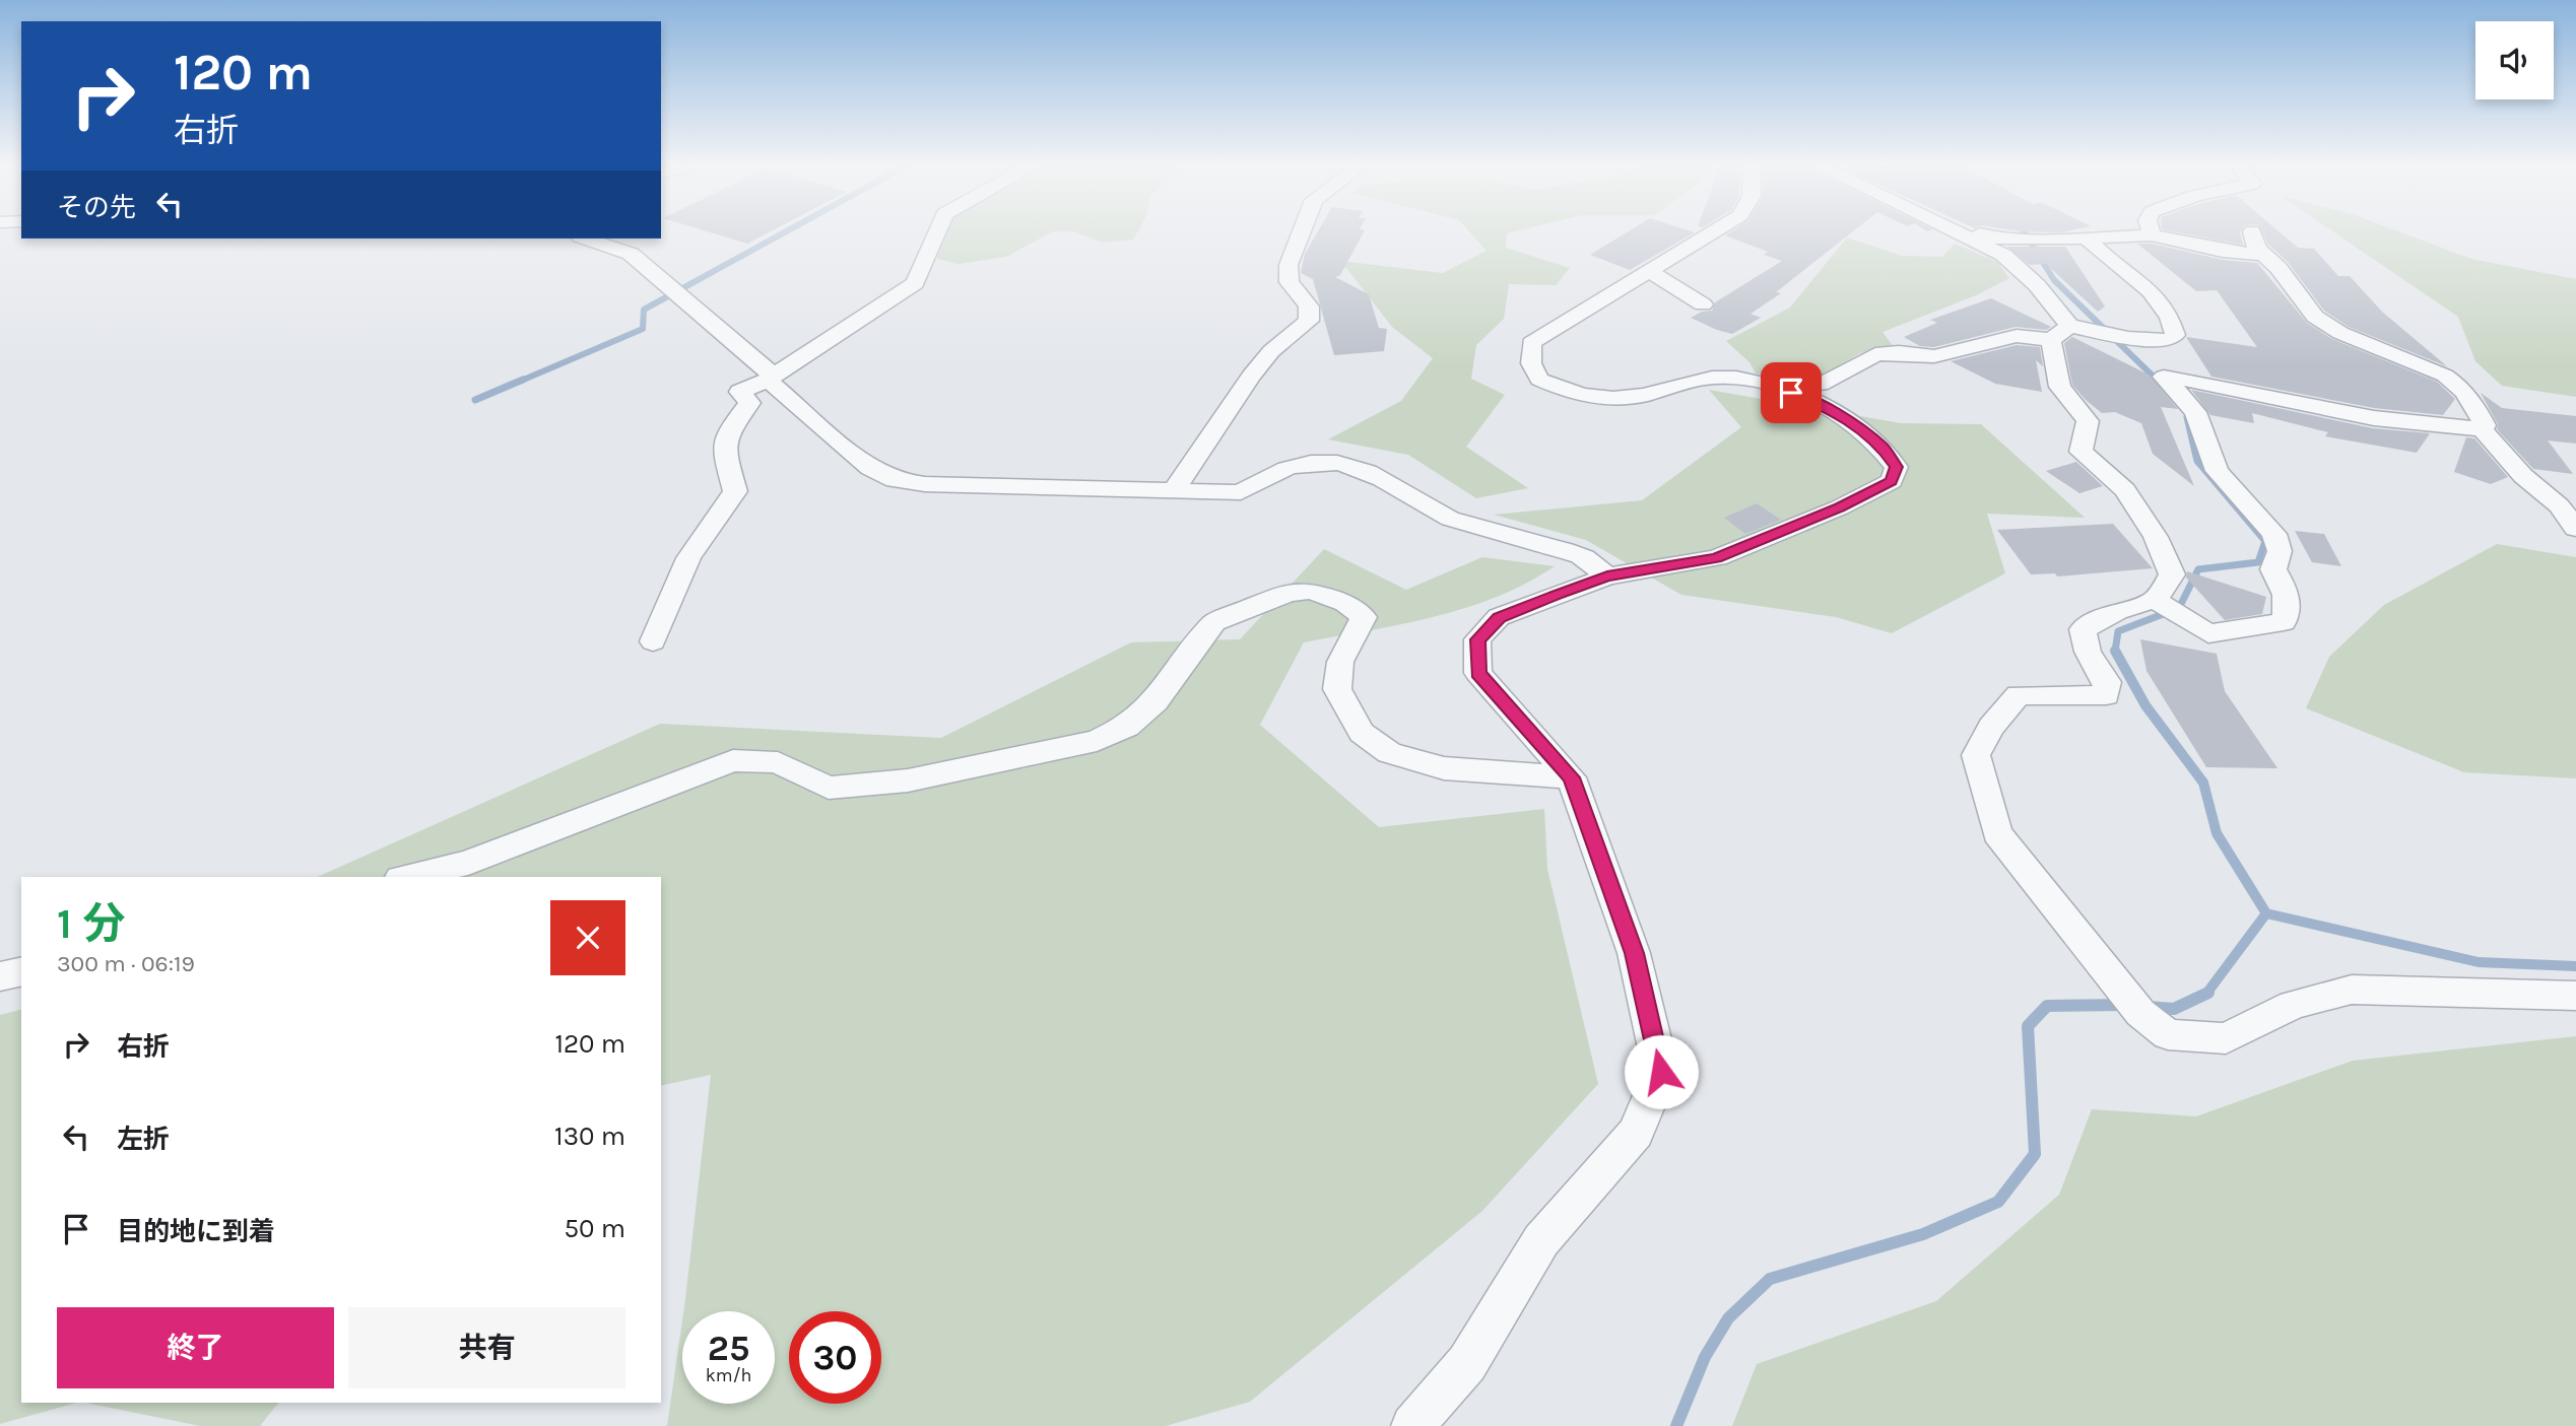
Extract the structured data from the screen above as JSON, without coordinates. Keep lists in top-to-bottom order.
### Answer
{
  "page": {
    "turn": ["120 m", "右折"],
    "then": "その先",
    "heading": ["1 分", "300 m · 06:19"],
    "list": [
      {
        "name": "右折",
        "value": "120 m"
      },
      {
        "name": "左折",
        "value": "130 m"
      },
      {
        "name": "目的地に到着",
        "value": "50 m"
      }
    ],
    "buttons": ["終了", "共有"],
    "speed": "25 km/h",
    "limit": "30"
  }
}
